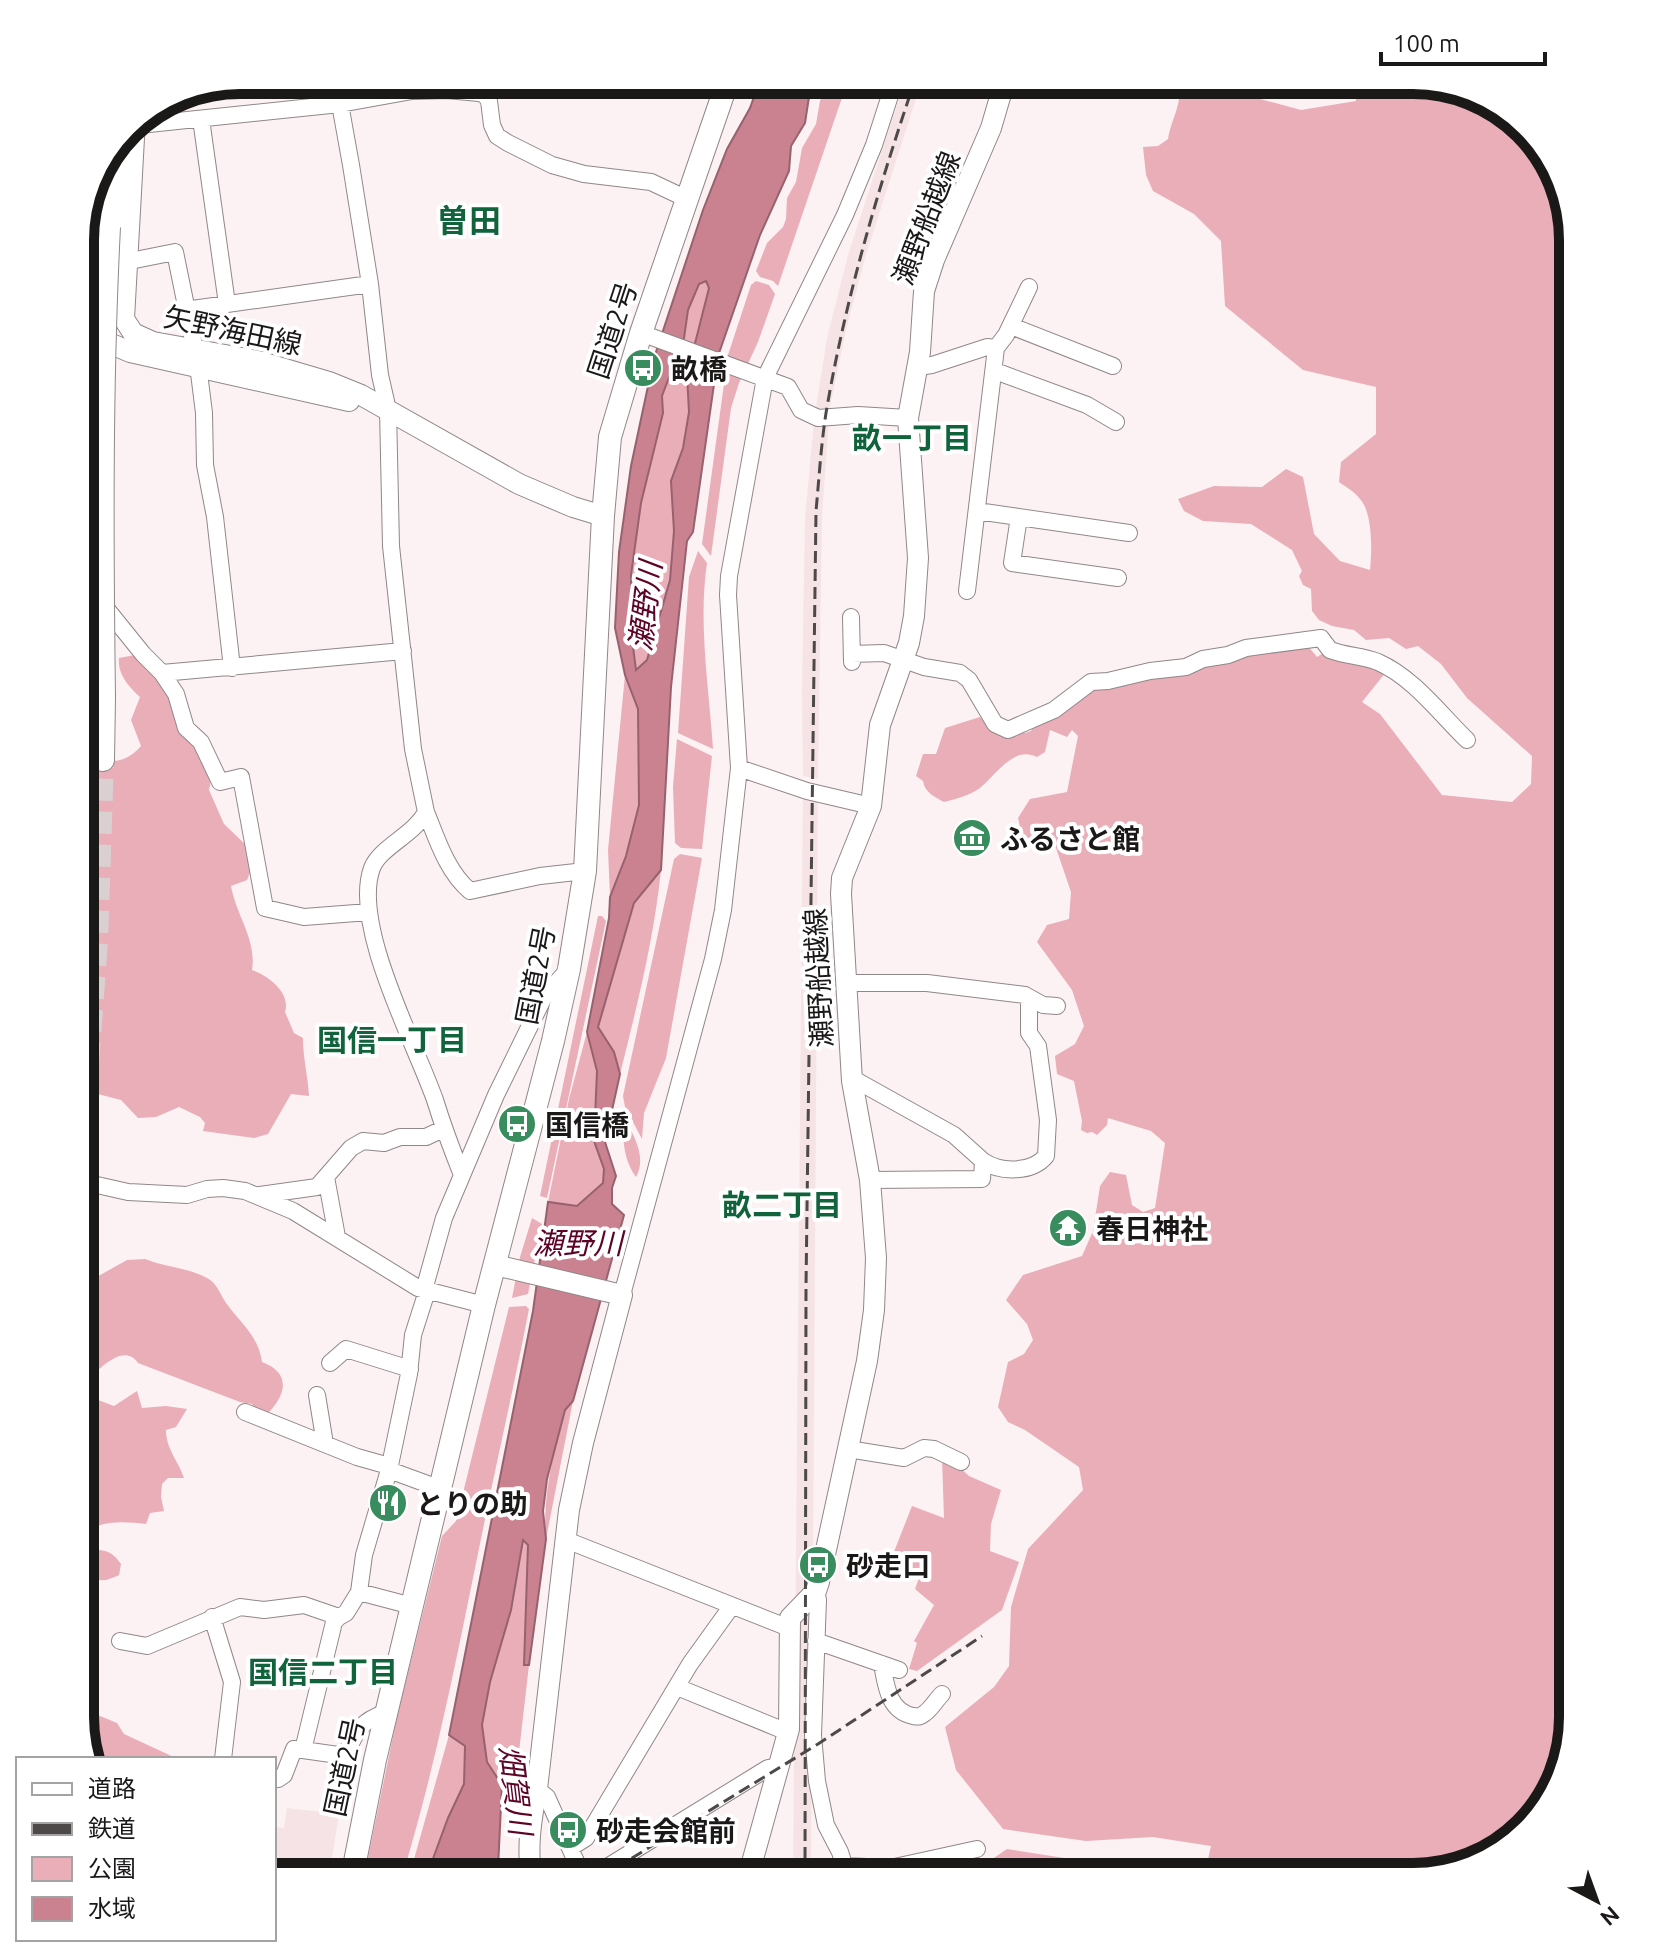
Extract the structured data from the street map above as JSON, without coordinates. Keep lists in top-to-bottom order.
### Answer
{
  "streets": {
    "highway": ["国道2号"],
    "main road": ["瀬野船越線", "矢野海田線"]
  },
  "crossings": [
    ["矢野海田線", "国道2号"]
  ],
  "districts": [
    "曽田",
    "畝一丁目",
    "国信一丁目",
    "畝二丁目",
    "国信二丁目"
  ],
  "water": ["瀬野川", "畑賀川"],
  "places": {
    "bus stop": [
      "畝橋",
      "国信橋",
      "砂走口",
      "砂走会館前"
    ],
    "museum": ["ふるさと館"],
    "temple": ["春日神社"],
    "restaurant": ["とりの助"]
  },
  "legend": [
    "道路",
    "鉄道",
    "公園",
    "水域"
  ],
  "scale_bar": "100 m",
  "north": "bottom right"
}
